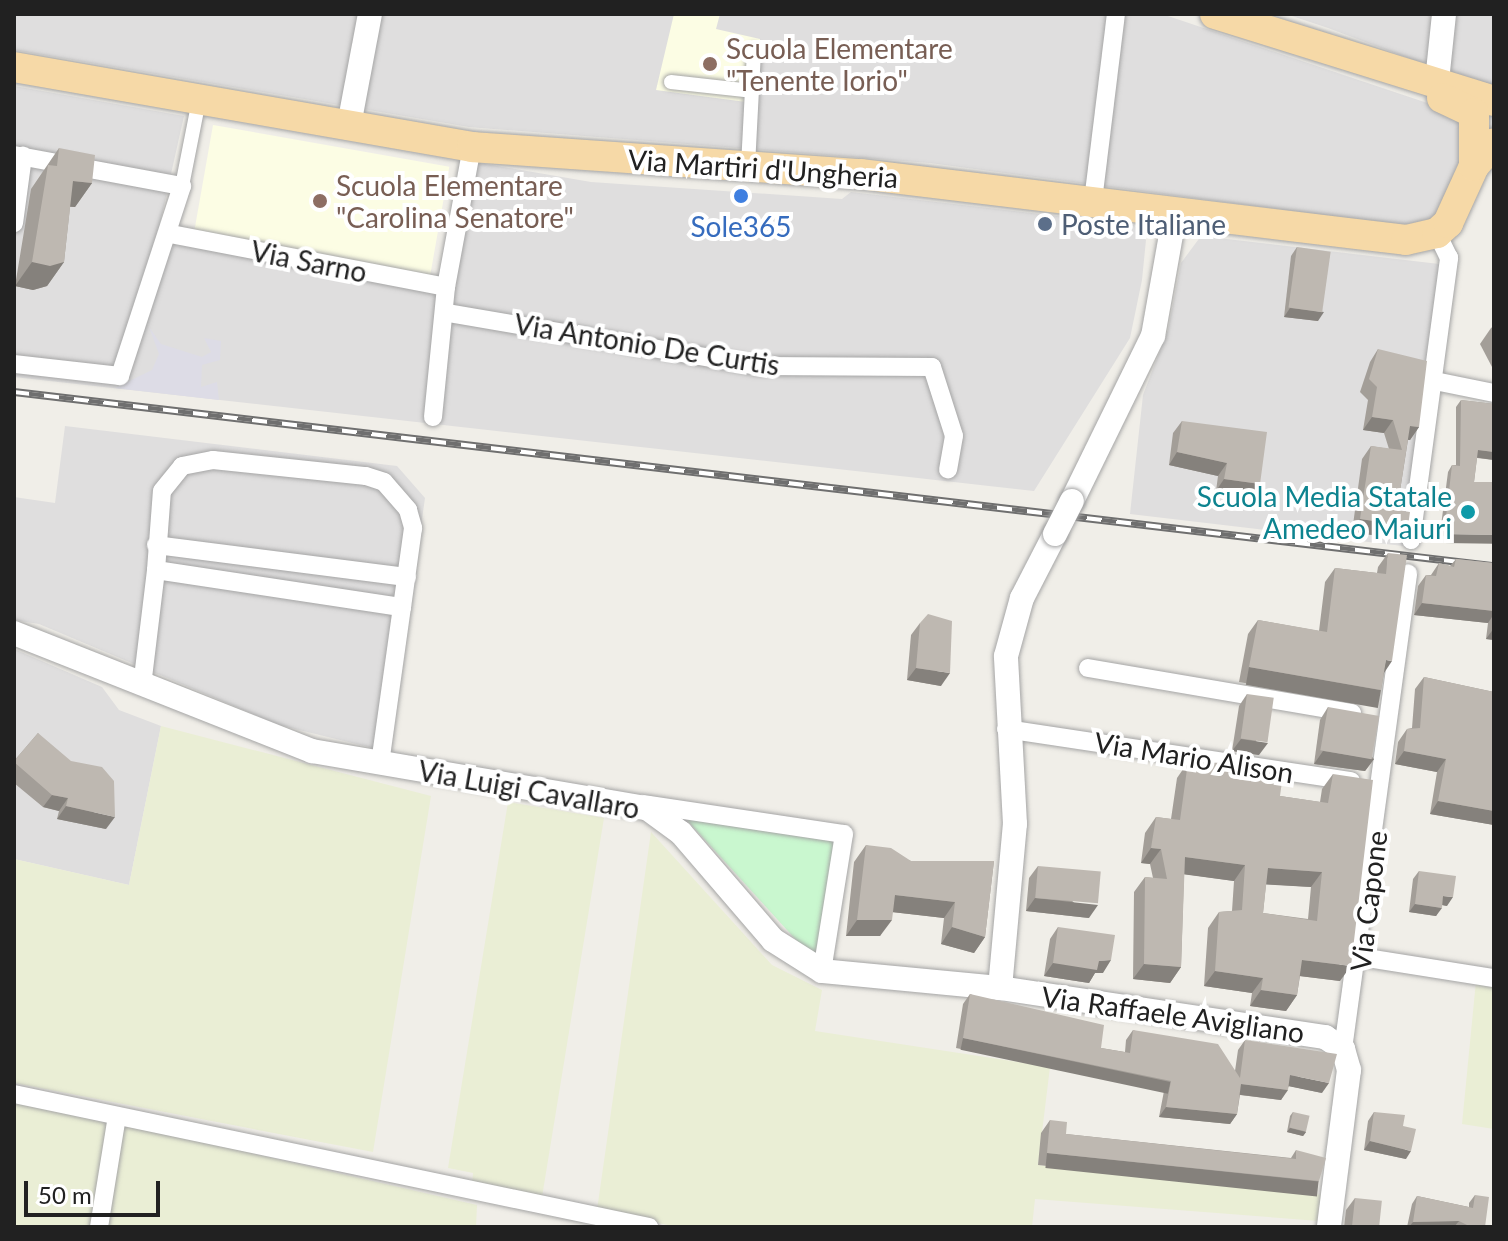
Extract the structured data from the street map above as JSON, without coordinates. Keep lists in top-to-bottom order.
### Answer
{
  "streets": {
    "main road": ["Via Martiri d'Ungheria"],
    "street": [
      "Via Sarno",
      "Via Antonio De Curtis",
      "Via Mario Alison",
      "Via Luigi Cavallaro",
      "Via Capone",
      "Via Raffaele Avigliano"
    ]
  },
  "crossings": [
    ["Via Mario Alison", "Via Capone"],
    ["Via Luigi Cavallaro", "Via Raffaele Avigliano"],
    ["Via Capone", "Via Raffaele Avigliano"]
  ],
  "places": [
    "Scuola Elementare \"Tenente Iorio\"",
    "Sole365",
    "Scuola Elementare \"Carolina Senatore\"",
    "Poste Italiane",
    "Scuola Media Statale Amedeo Maiuri"
  ],
  "scale_bar": "50 m"
}
